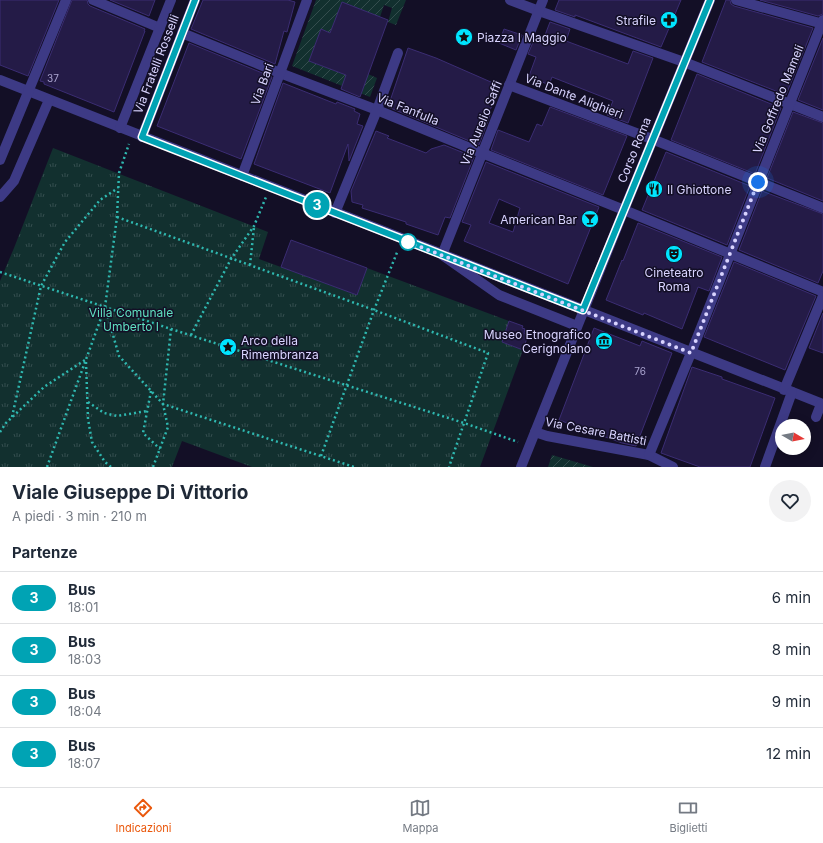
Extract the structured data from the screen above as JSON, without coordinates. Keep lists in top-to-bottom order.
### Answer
{
  "streets": {
    "street": [
      "Via Fratelli Rosselli",
      "Via Bari",
      "Via Dante Alighieri",
      "Via Goffredo Mameli",
      "Via Fanfulla",
      "Via Aurelio Saffi",
      "Corso Roma",
      "Via Cesare Battisti"
    ]
  },
  "crossings": [
    ["Via Fratelli Rosselli", "Via Fanfulla"],
    ["Via Bari", "Via Fanfulla"],
    ["Via Dante Alighieri", "Via Goffredo Mameli"],
    ["Via Dante Alighieri", "Via Aurelio Saffi"],
    ["Via Dante Alighieri", "Corso Roma"],
    ["Via Goffredo Mameli", "Via Fanfulla"],
    ["Via Goffredo Mameli", "Via Cesare Battisti"],
    ["Via Fanfulla", "Via Aurelio Saffi"],
    ["Via Fanfulla", "Corso Roma"],
    ["Corso Roma", "Via Cesare Battisti"]
  ],
  "parks": ["Villa Comunale Umberto I"],
  "places": {
    "pharmacy": ["Strafile"],
    "place": ["Piazza I Maggio", "Arco della Rimembranza"],
    "restaurant": ["Il Ghiottone"],
    "bar": ["American Bar"],
    "theatre": ["Cineteatro Roma"],
    "museum": ["Museo Etnografico Cerignolano"]
  },
  "lines": ["bus line 3"],
  "house_numbers": ["37", "76"],
  "north": "right",
  "page": {
    "on_map": "3",
    "heading": [
      ["Viale Giuseppe Di Vittorio", "A piedi · 3 min · 210 m"],
      "Partenze"
    ],
    "list": [
      {
        "mark": "3",
        "name": "Bus",
        "note": "18:01",
        "value": "6 min"
      },
      {
        "mark": "3",
        "name": "Bus",
        "note": "18:03",
        "value": "8 min"
      },
      {
        "mark": "3",
        "name": "Bus",
        "note": "18:04",
        "value": "9 min"
      },
      {
        "mark": "3",
        "name": "Bus",
        "note": "18:07",
        "value": "12 min"
      }
    ],
    "tabs": ["Indicazioni", "Mappa", "Biglietti"]
  }
}
